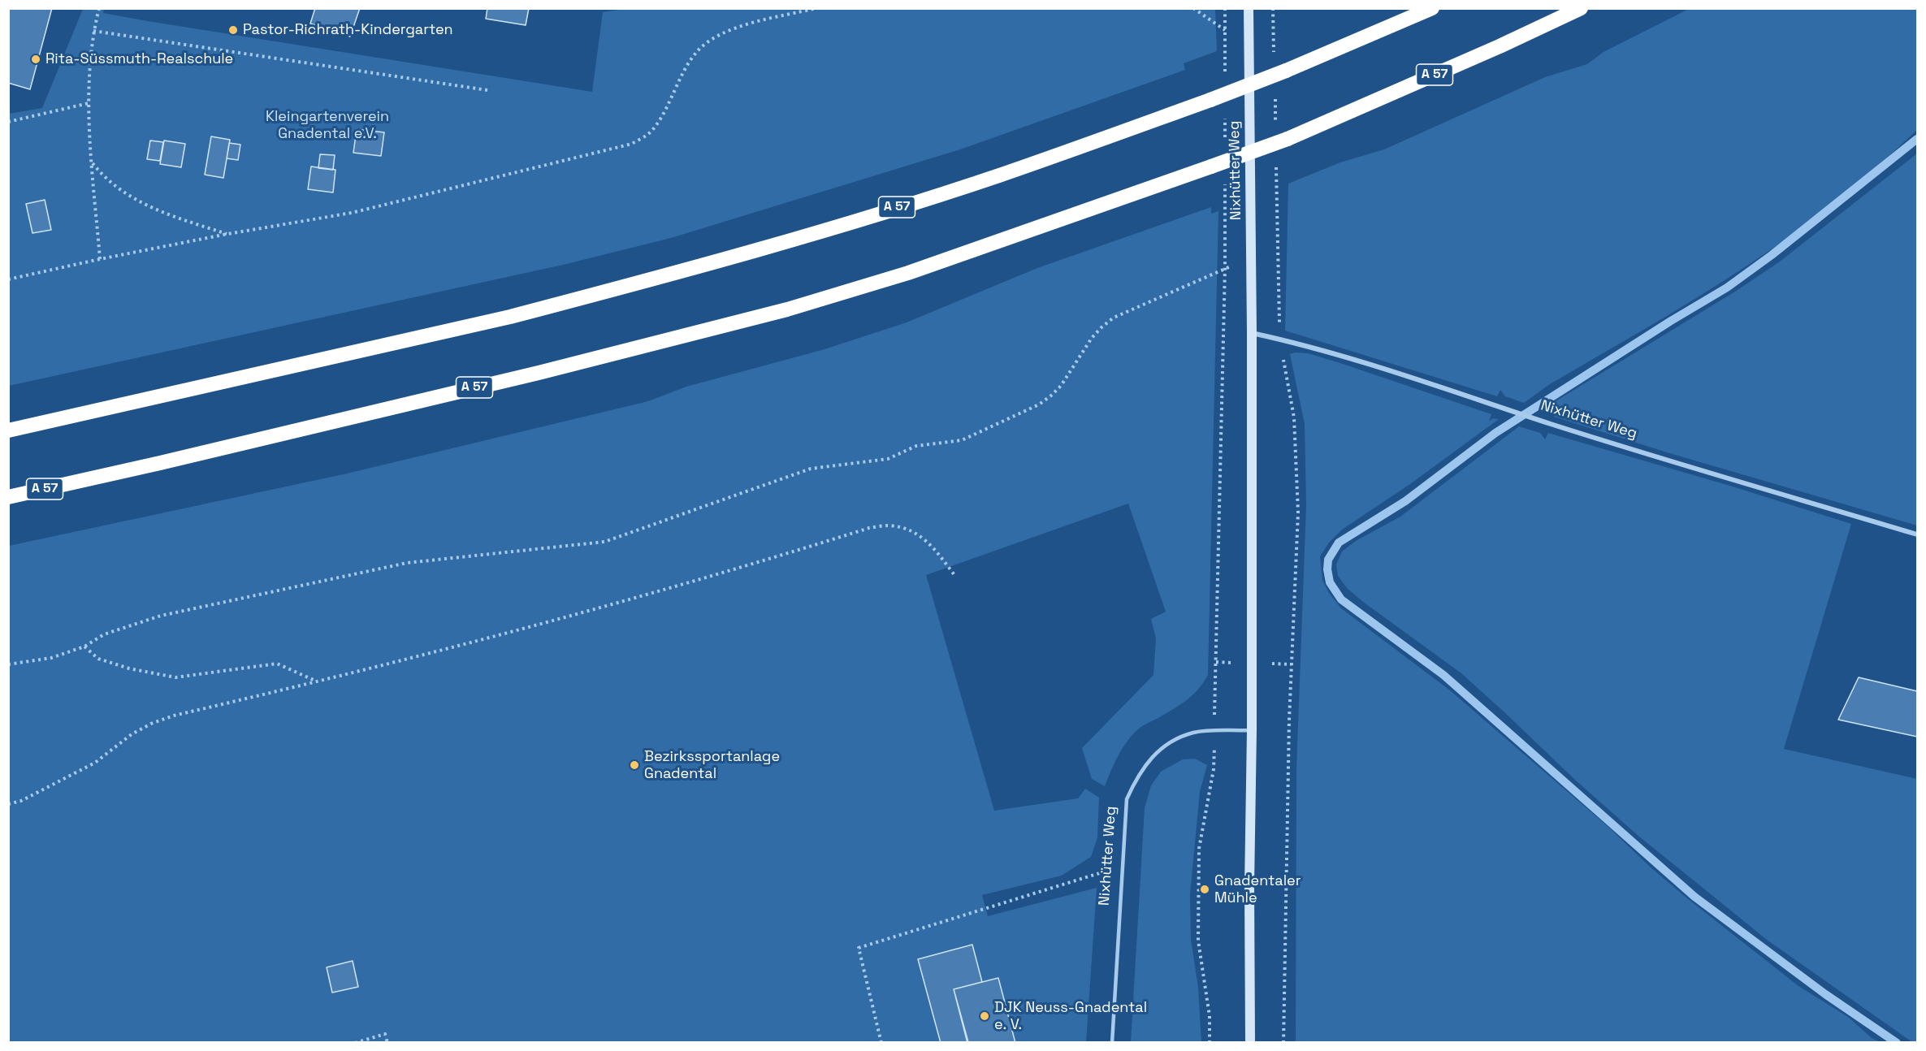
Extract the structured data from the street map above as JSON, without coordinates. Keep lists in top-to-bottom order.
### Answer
{
  "streets": {
    "highway": ["A 57"],
    "main road": ["Nixhütter Weg"]
  },
  "parks": ["Kleingartenverein Gnadental e.V."],
  "places": [
    "Pastor-Richrath-Kindergarten",
    "Rita-Süssmuth-Realschule",
    "Bezirkssportanlage Gnadental",
    "Gnadentaler Mühle",
    "DJK Neuss-Gnadental e. V."
  ]
}
